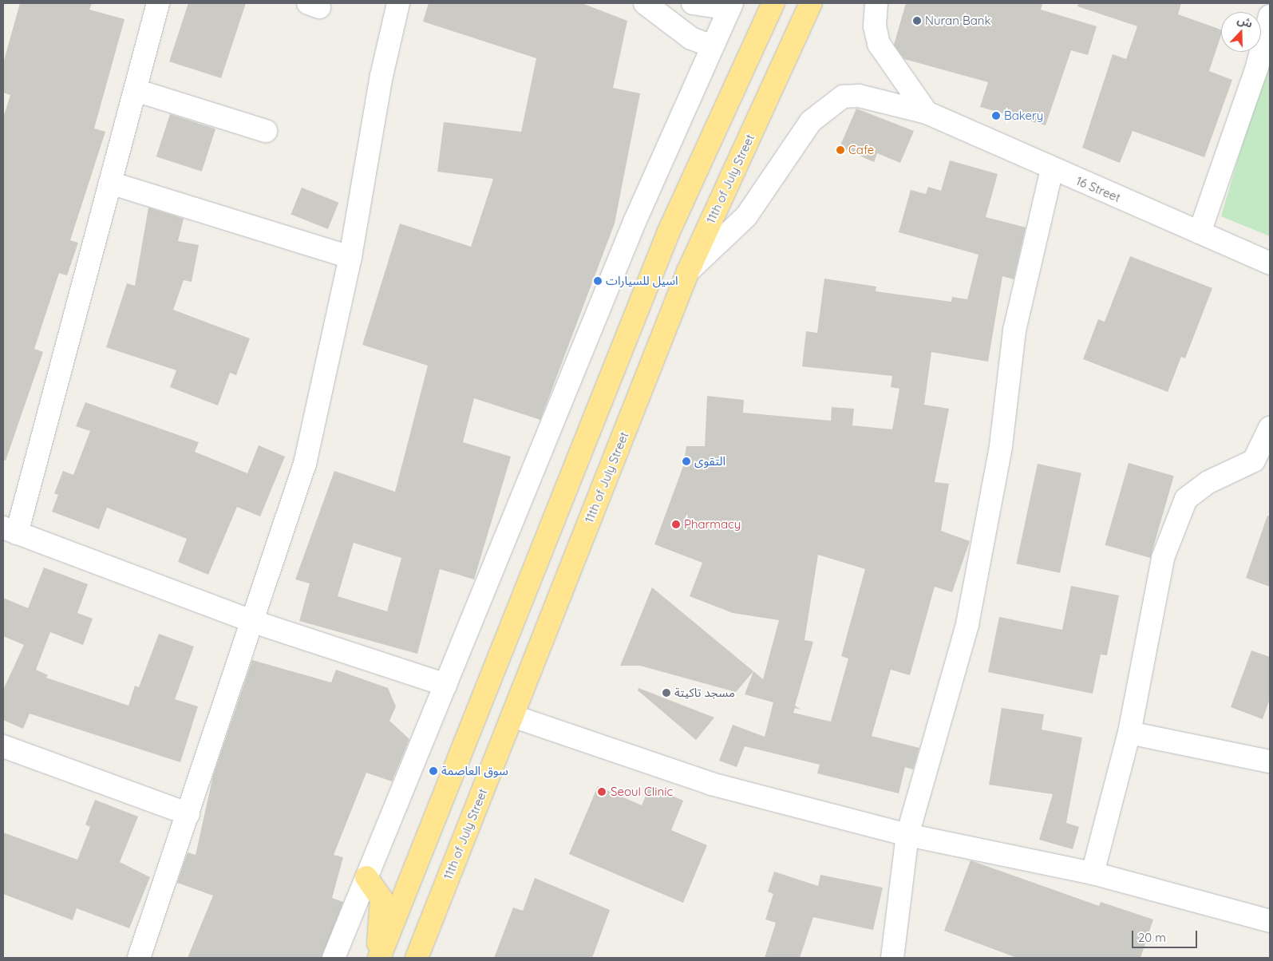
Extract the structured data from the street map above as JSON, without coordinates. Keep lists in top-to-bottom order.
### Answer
{
  "streets": {
    "highway": ["11th of July Street"],
    "street": ["16 Street"]
  },
  "crossings": [
    ["11th of July Street", "16 Street"]
  ],
  "places": [
    "Nuran Bank",
    "Bakery",
    "Cafe",
    "اسيل للسيارات",
    "التقوى",
    "Pharmacy",
    "مسجد تاكيتة",
    "سوق العاصمة",
    "Seoul Clinic"
  ],
  "scale_bar": "20 m",
  "north": "top"
}
